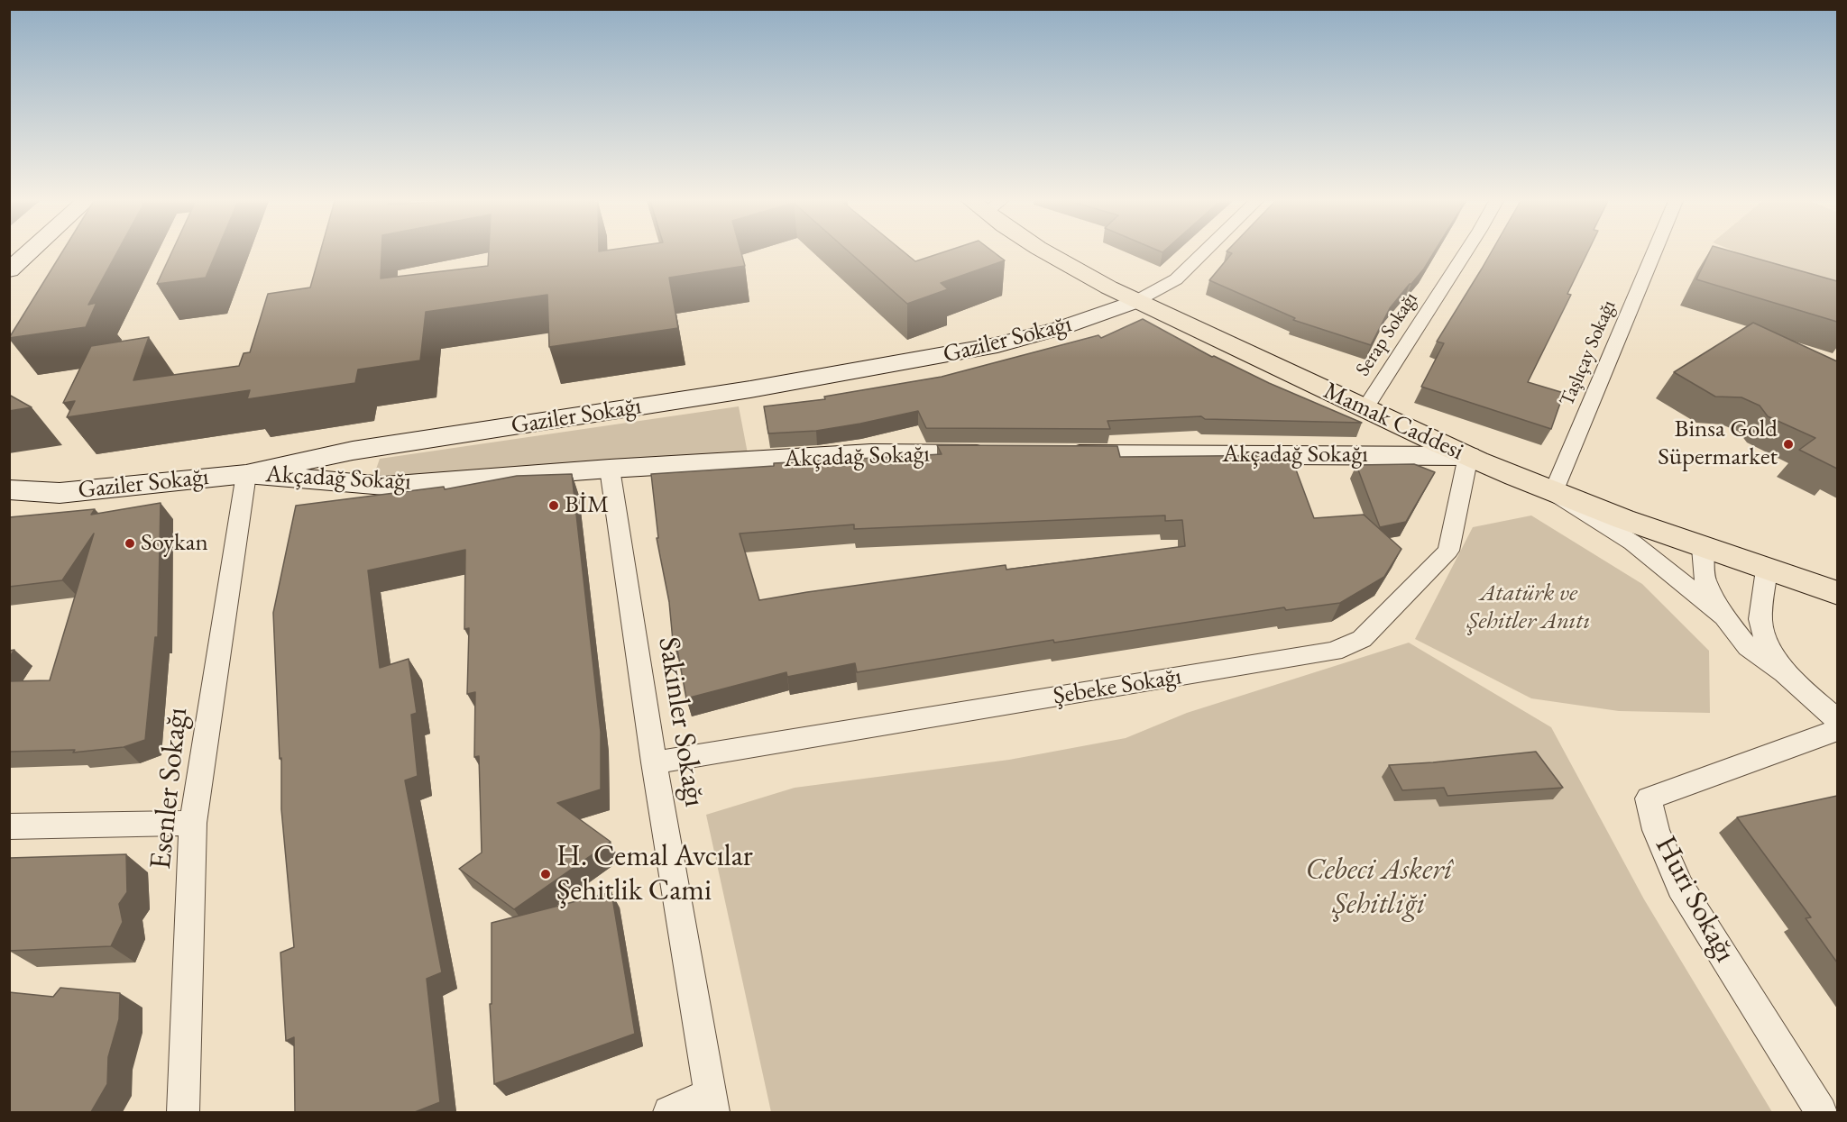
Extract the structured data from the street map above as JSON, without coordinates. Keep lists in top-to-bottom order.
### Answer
{
  "streets": {
    "main road": ["Mamak Caddesi"],
    "street": [
      "Serap Sokağı",
      "Gaziler Sokağı",
      "Taşlıçay Sokağı",
      "Akçadağ Sokağı",
      "Şebeke Sokağı",
      "Sakinler Sokağı",
      "Esenler Sokağı",
      "Huri Sokağı"
    ]
  },
  "crossings": [
    ["Serap Sokağı", "Mamak Caddesi"],
    ["Gaziler Sokağı", "Mamak Caddesi"],
    ["Gaziler Sokağı", "Akçadağ Sokağı"],
    ["Gaziler Sokağı", "Esenler Sokağı"],
    ["Taşlıçay Sokağı", "Mamak Caddesi"],
    ["Mamak Caddesi", "Akçadağ Sokağı"],
    ["Mamak Caddesi", "Şebeke Sokağı"],
    ["Akçadağ Sokağı", "Şebeke Sokağı"],
    ["Akçadağ Sokağı", "Sakinler Sokağı"],
    ["Akçadağ Sokağı", "Esenler Sokağı"],
    ["Şebeke Sokağı", "Sakinler Sokağı"]
  ],
  "parks": ["Atatürk ve Şehitler Anıtı", "Cebeci Askerî Şehitliği"],
  "places": [
    "Binsa Gold Süpermarket",
    "BİM",
    "Soykan",
    "H. Cemal Avcılar Şehitlik Cami"
  ]
}
